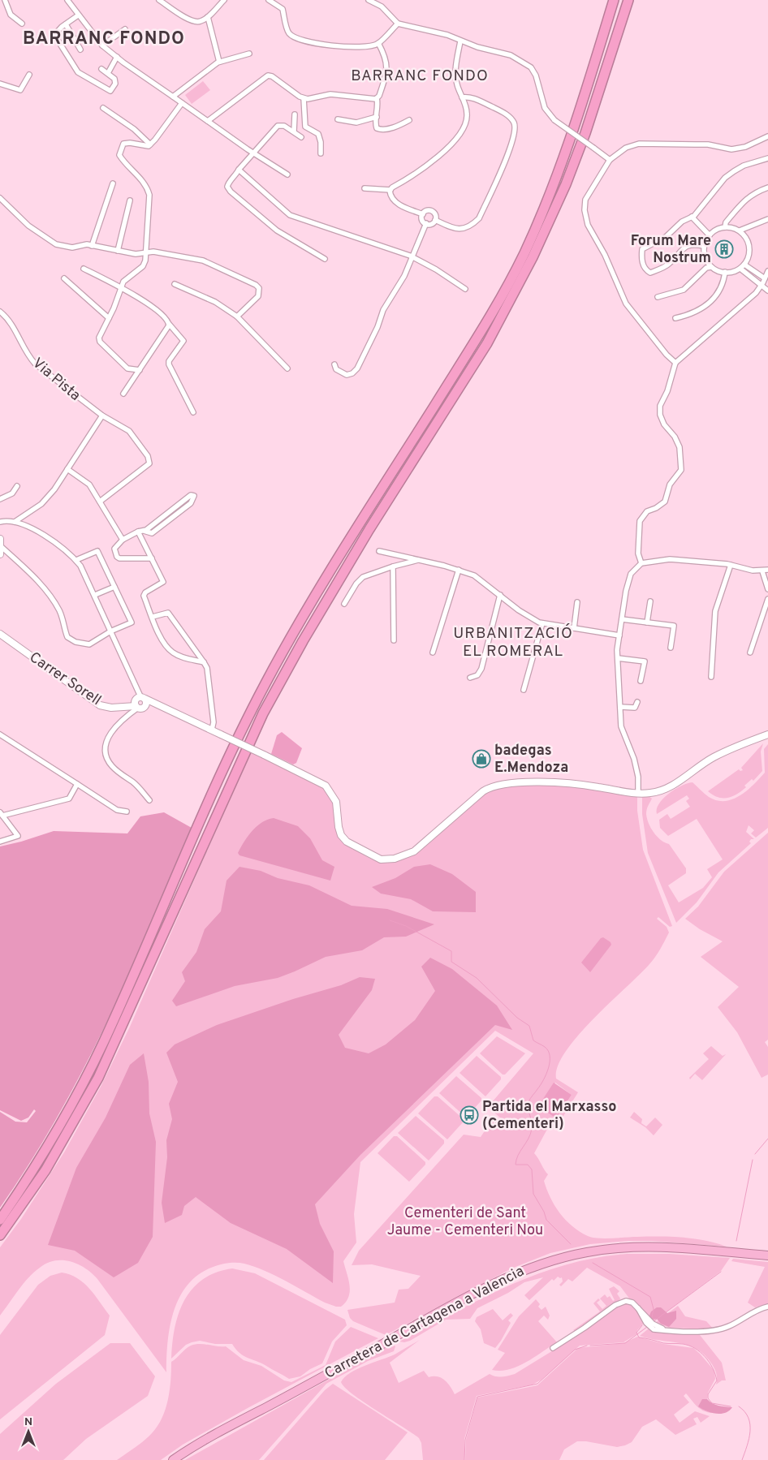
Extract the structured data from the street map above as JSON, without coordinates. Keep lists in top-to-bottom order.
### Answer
{
  "streets": {
    "highway": ["Carretera de Cartagena a Valencia"],
    "street": ["Via Pista", "Carrer Sorell"]
  },
  "districts": ["BARRANC FONDO", "BARRANC FONDO", "URBANITZACIÓ EL ROMERAL"],
  "parks": ["Cementeri de Sant Jaume - Cementeri Nou"],
  "places": {
    "building": ["Forum Mare Nostrum"],
    "shop": ["badegas E.Mendoza"],
    "bus stop": ["Partida el Marxasso (Cementeri)"]
  },
  "north": "top"
}
